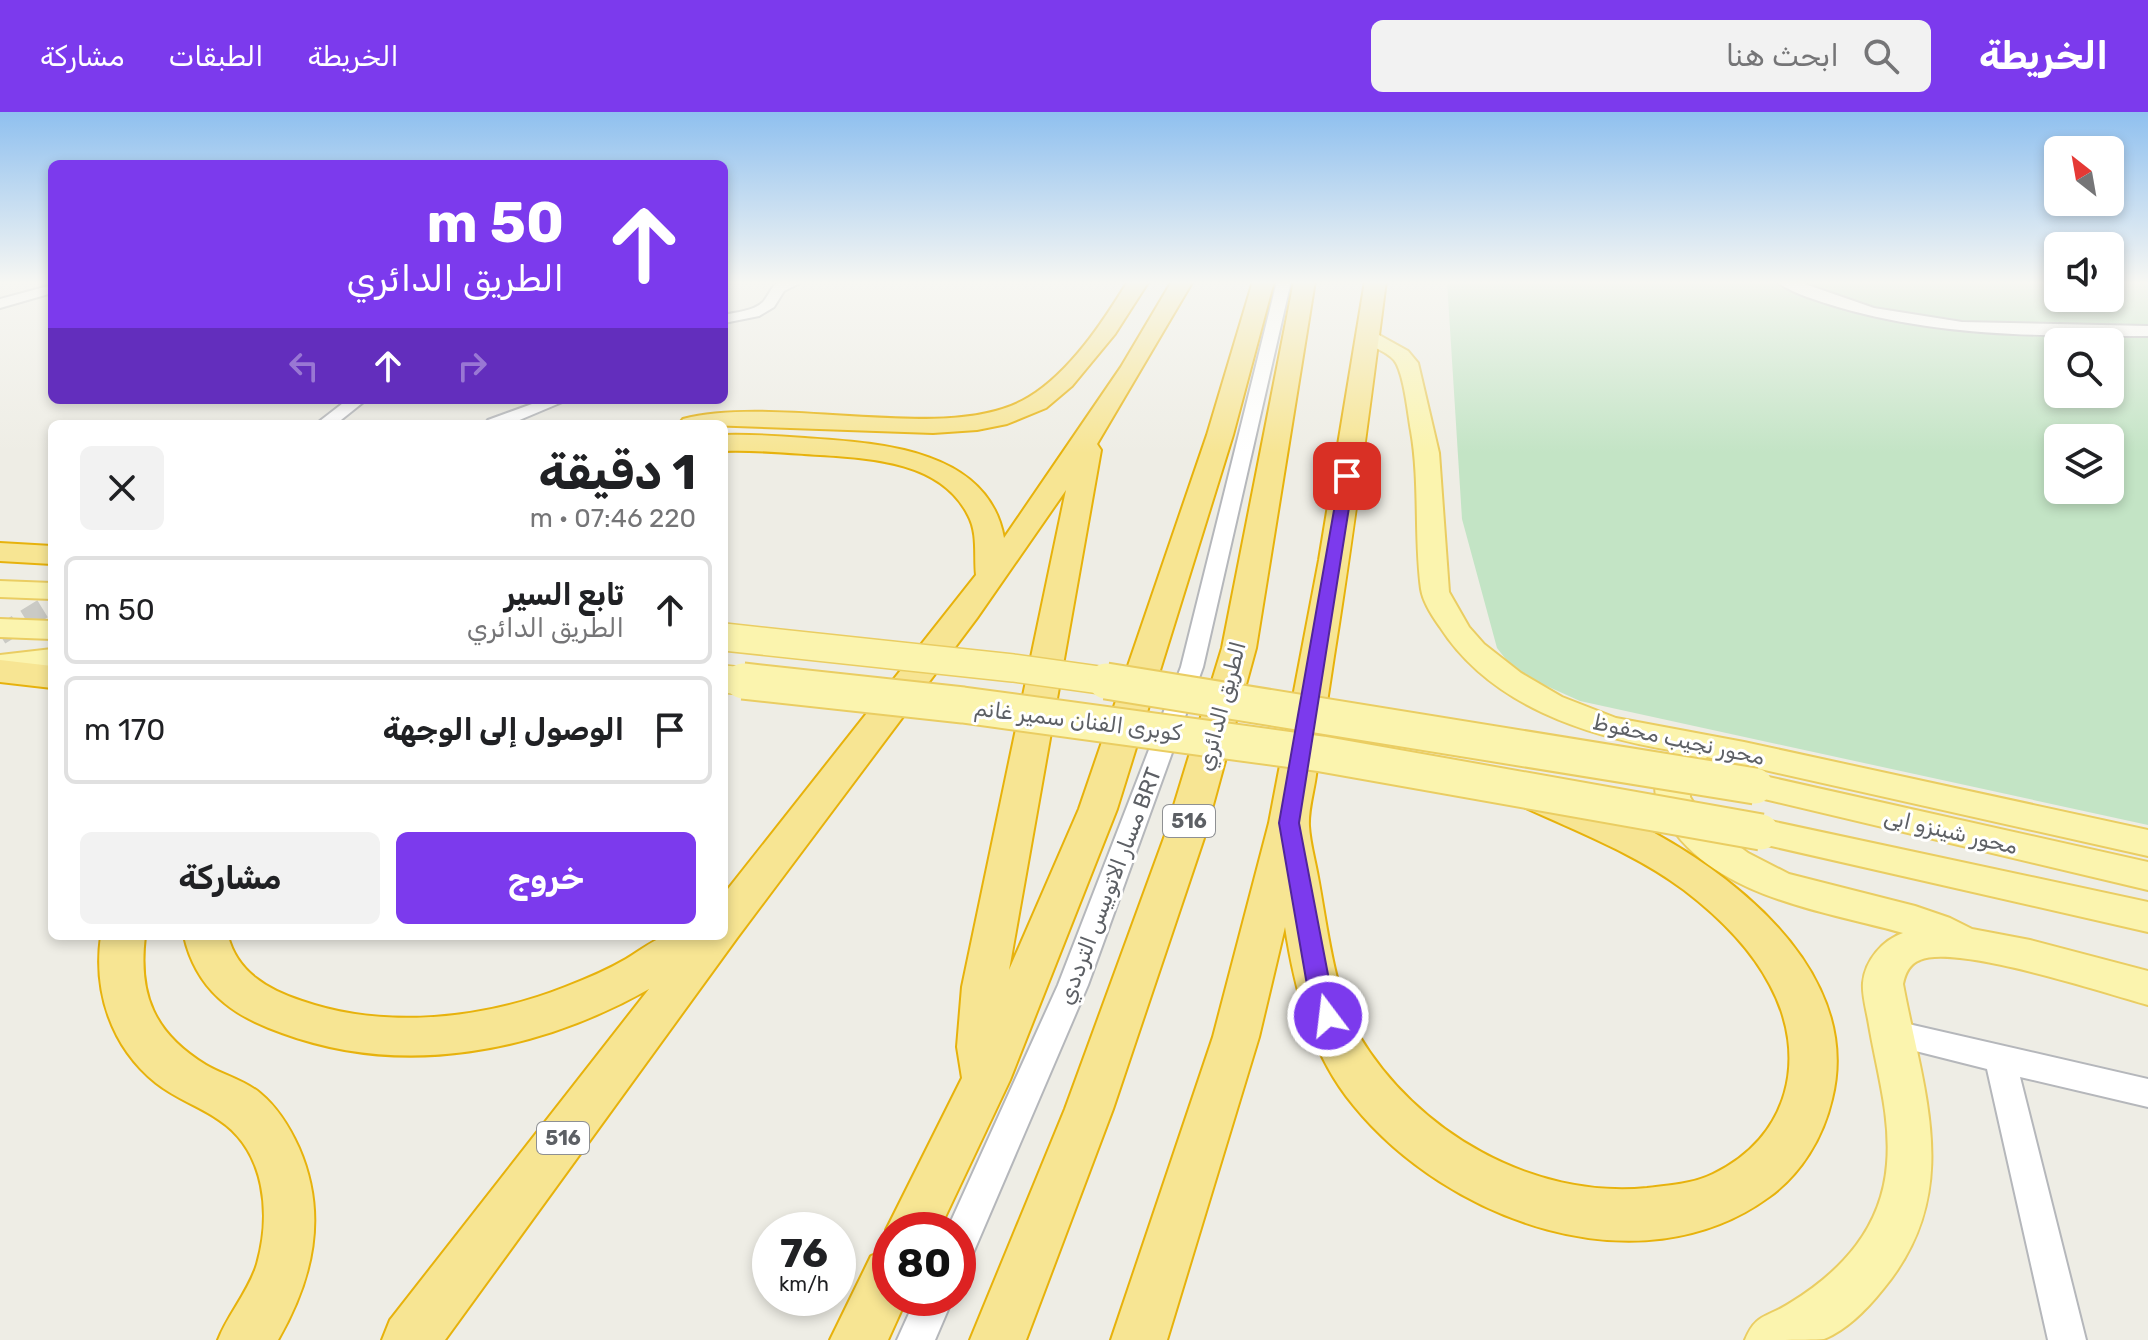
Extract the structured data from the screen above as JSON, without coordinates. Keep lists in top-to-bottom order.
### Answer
{
  "streets": {
    "highway": ["الطريق الدائري", "516"],
    "main road": ["كوبرى الفنان سمير غانم", "محور نجيب محفوظ", "محور شينزو ابى"],
    "street": ["مسار الاتوبيس الترددي BRT"]
  },
  "crossings": [
    ["كوبرى الفنان سمير غانم", "محور شينزو ابى"]
  ],
  "north": "top left",
  "page": {
    "header": "الخريطة",
    "search": "ابحث هنا",
    "nav": ["الخريطة", "الطبقات", "مشاركة"],
    "turn": ["50 m", "الطريق الدائري"],
    "heading": ["1 دقيقة", "220 m · 07:46"],
    "list": [
      {
        "name": "تابع السير",
        "note": "الطريق الدائري",
        "value": "50 m"
      },
      {
        "name": "الوصول إلى الوجهة",
        "value": "170 m"
      }
    ],
    "buttons": ["خروج", "مشاركة"],
    "speed": "76 km/h",
    "limit": "80"
  }
}
